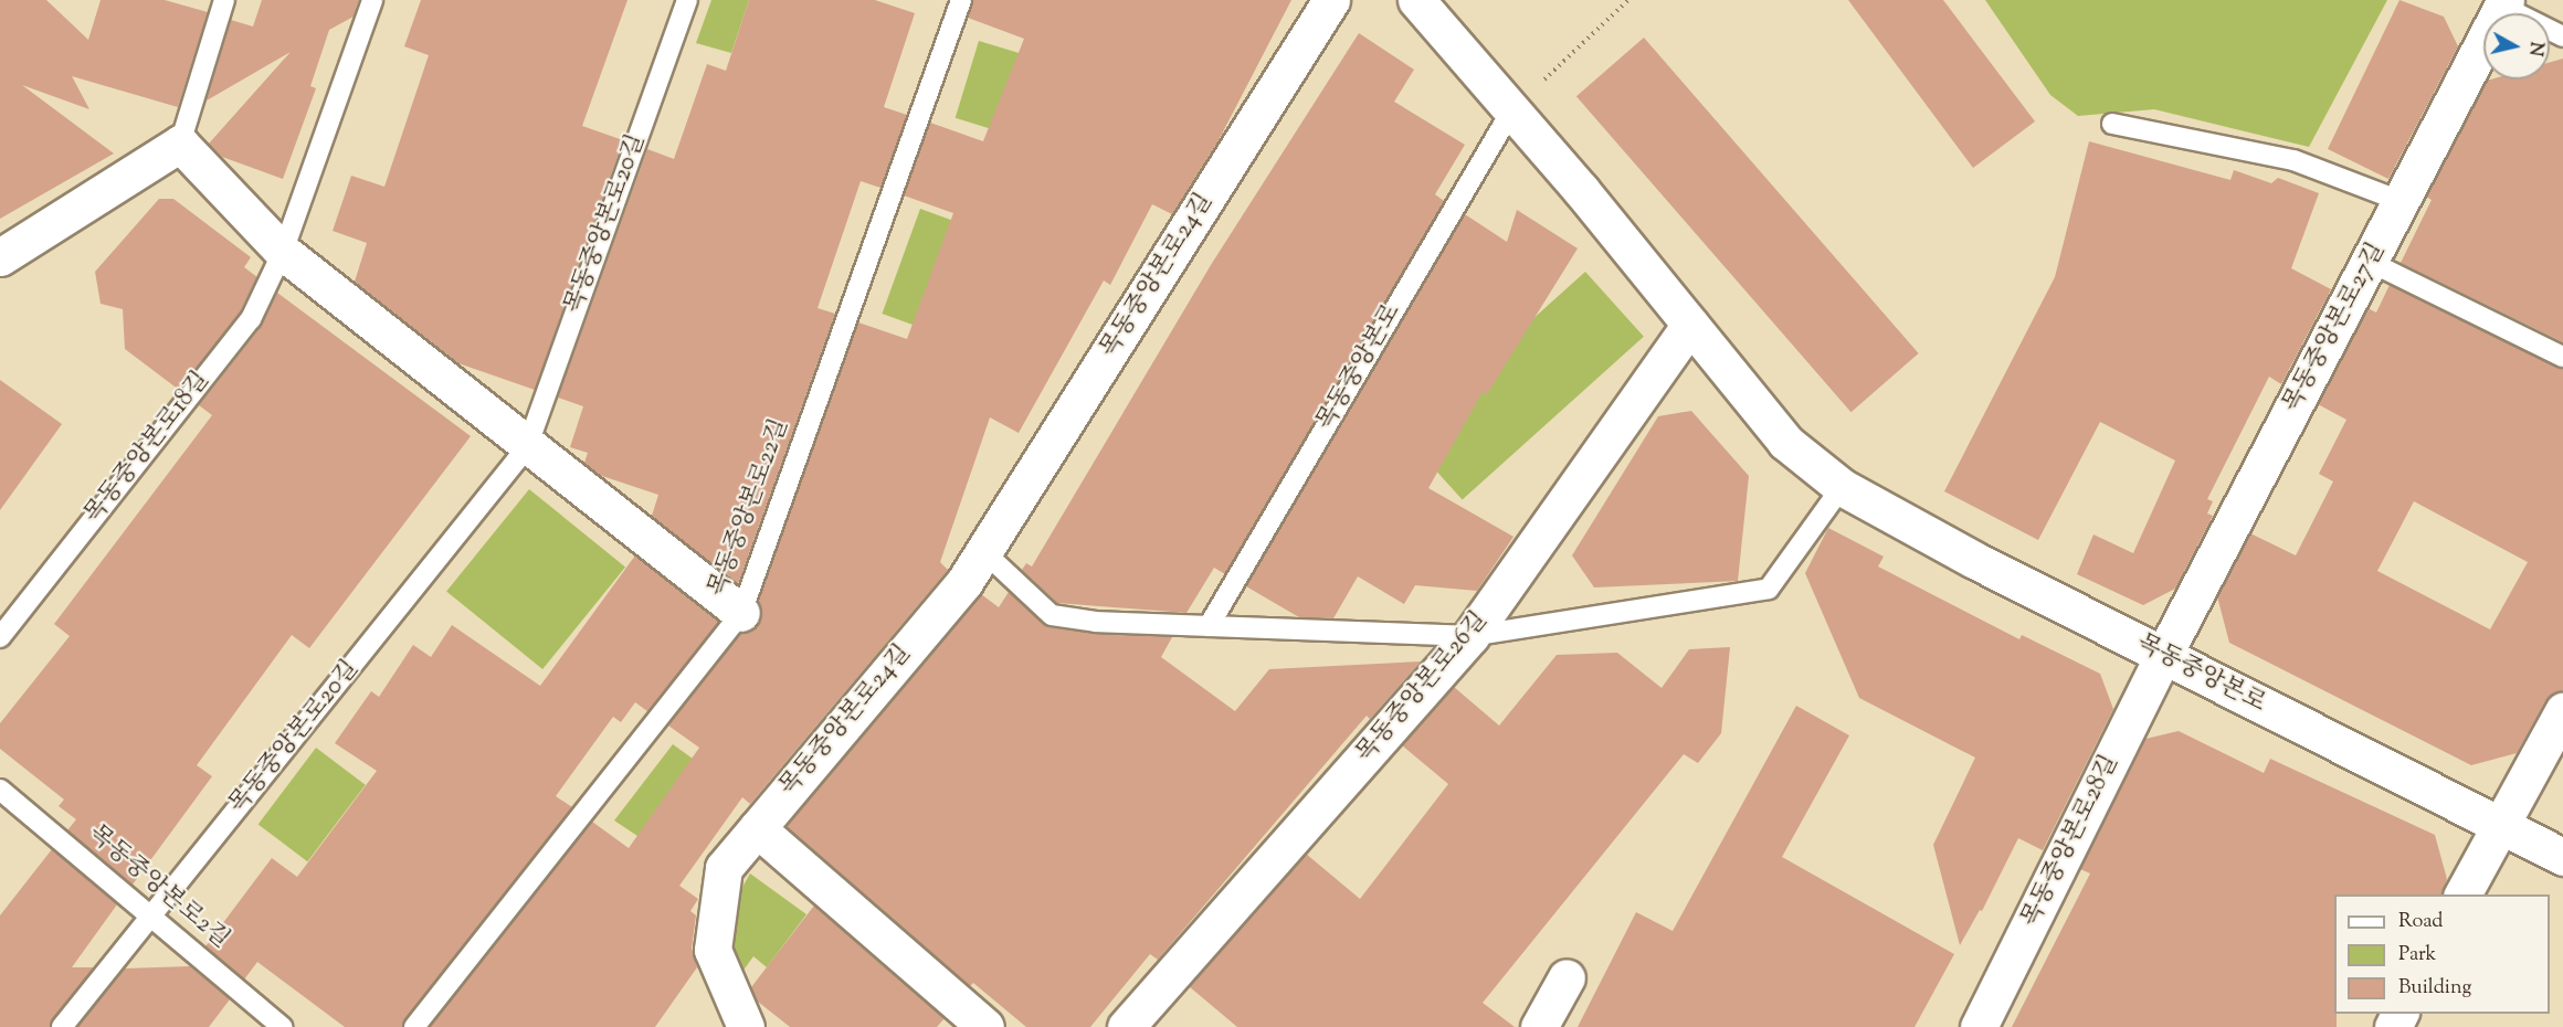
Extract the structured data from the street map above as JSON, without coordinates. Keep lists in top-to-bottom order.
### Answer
{
  "streets": {
    "street": [
      "목동중앙본로24길",
      "목동중앙본로27길",
      "목동중앙본로",
      "목동중앙본로26길",
      "목동중앙본로28길"
    ],
    "lane": [
      "목동중앙본로20길",
      "목동중앙본로18길",
      "목동중앙본로22길",
      "목동중앙본로2길"
    ]
  },
  "crossings": [
    ["목동중앙본로20길", "목동중앙본로2길"],
    ["목동중앙본로27길", "목동중앙본로"],
    ["목동중앙본로27길", "목동중앙본로28길"],
    ["목동중앙본로", "목동중앙본로26길"],
    ["목동중앙본로", "목동중앙본로28길"]
  ],
  "legend": ["Road", "Park", "Building"],
  "north": "right"
}
